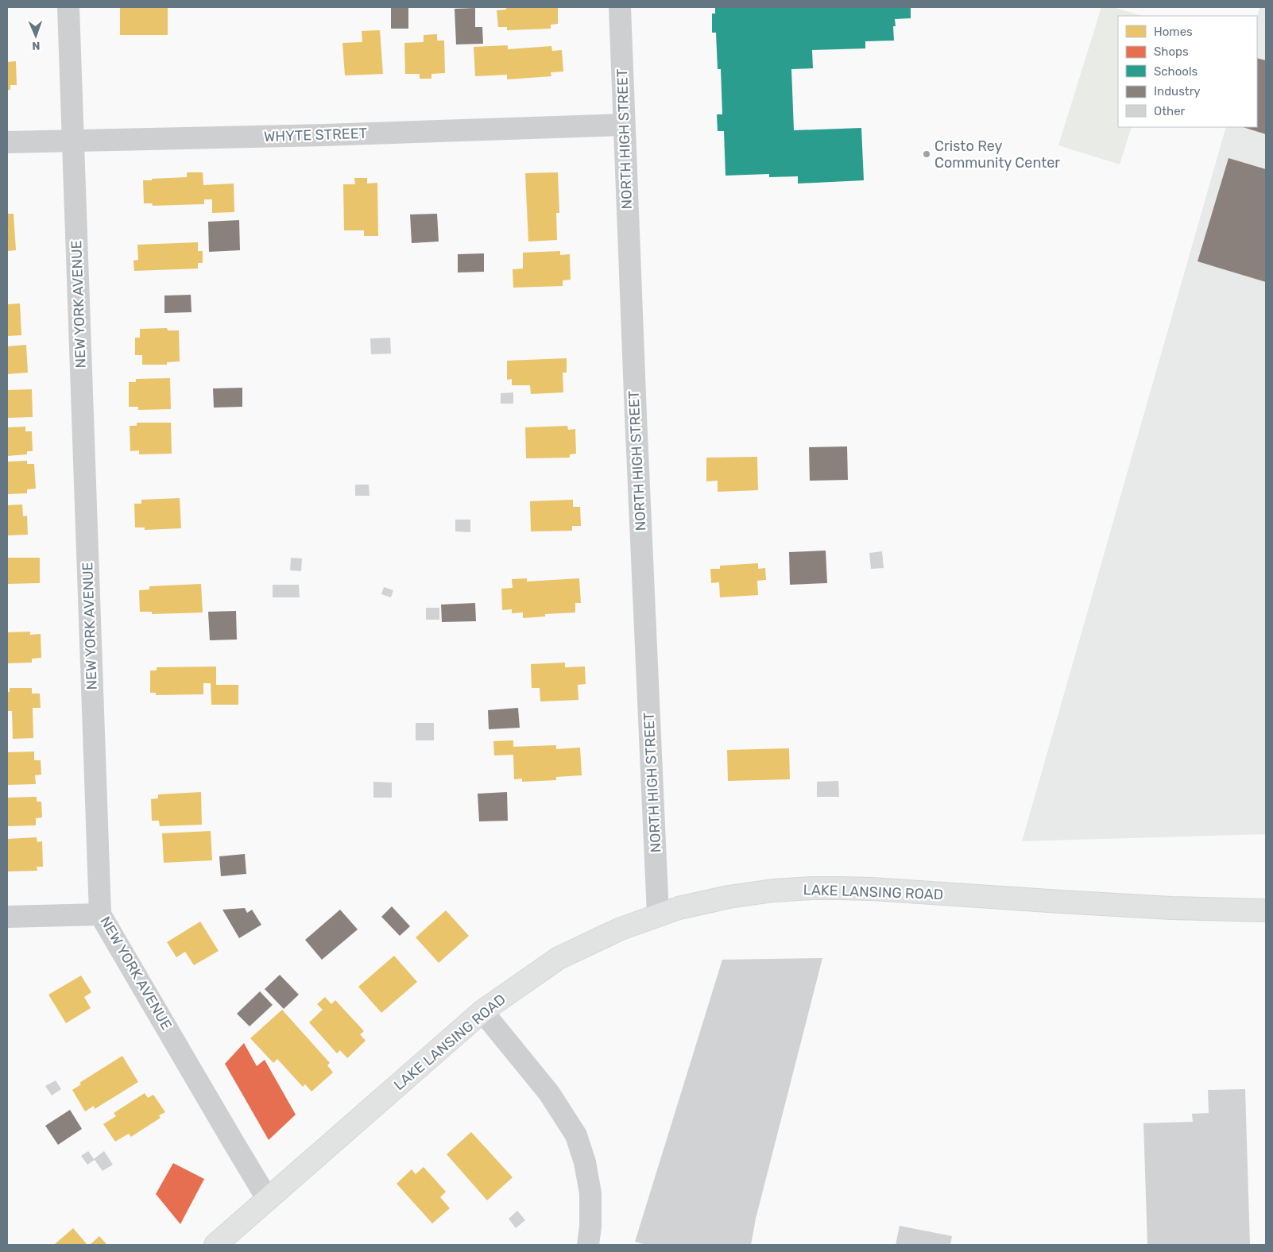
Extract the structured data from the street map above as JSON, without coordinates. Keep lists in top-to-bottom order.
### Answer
{
  "streets": {
    "main road": ["LAKE LANSING ROAD"],
    "street": ["WHYTE STREET", "NORTH HIGH STREET", "NEW YORK AVENUE"]
  },
  "crossings": [
    ["WHYTE STREET", "NORTH HIGH STREET"],
    ["WHYTE STREET", "NEW YORK AVENUE"],
    ["NORTH HIGH STREET", "LAKE LANSING ROAD"],
    ["NEW YORK AVENUE", "LAKE LANSING ROAD"]
  ],
  "places": ["Cristo Rey Community Center"],
  "legend": [
    "Homes",
    "Shops",
    "Schools",
    "Industry",
    "Other"
  ],
  "north": "bottom"
}
